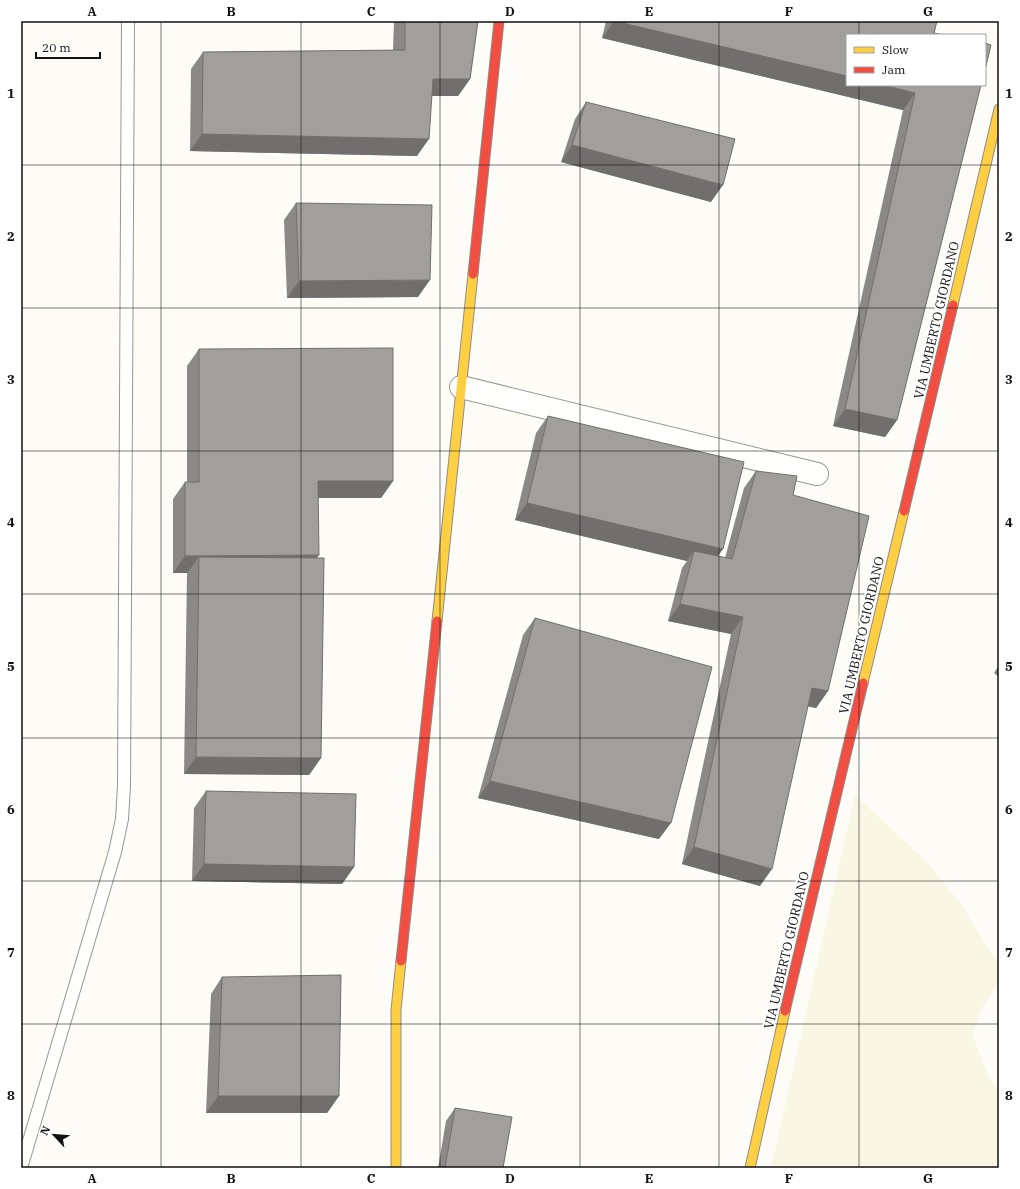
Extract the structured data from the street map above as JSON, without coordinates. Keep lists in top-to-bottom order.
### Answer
{
  "streets": {
    "street": ["VIA UMBERTO GIORDANO"]
  },
  "legend": ["Slow", "Jam"],
  "scale_bar": "20 m",
  "north": "top left",
  "grid": {
    "columns": [
      "A",
      "B",
      "C",
      "D",
      "E",
      "F",
      "G"
    ],
    "rows": [
      "1",
      "2",
      "3",
      "4",
      "5",
      "6",
      "7",
      "8"
    ]
  }
}
